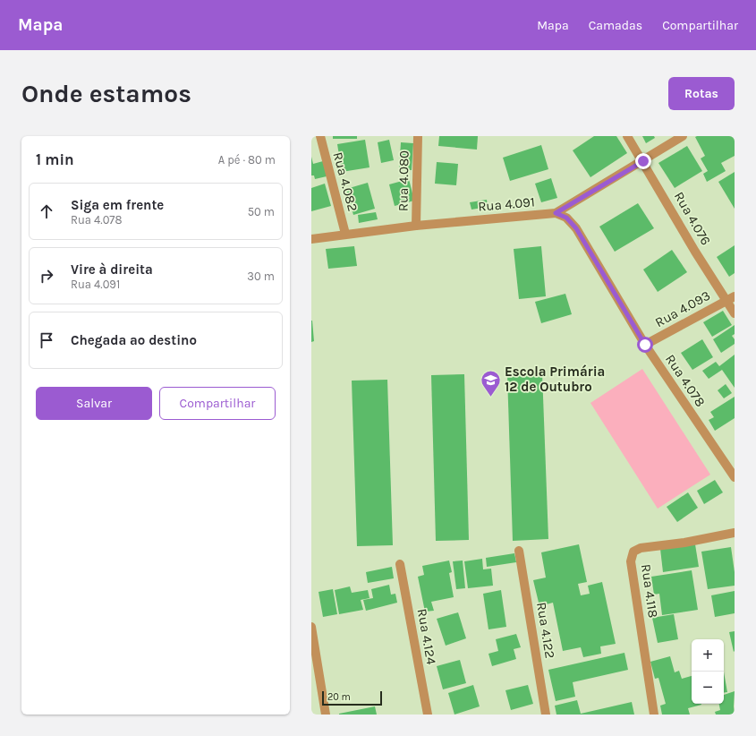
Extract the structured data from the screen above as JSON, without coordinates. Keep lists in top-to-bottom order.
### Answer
{
  "streets": {
    "street": [
      "Rua 4.080",
      "Rua 4.082",
      "Rua 4.091",
      "Rua 4.076",
      "Rua 4.093",
      "Rua 4.078",
      "Rua 4.118",
      "Rua 4.122",
      "Rua 4.124"
    ]
  },
  "crossings": [
    ["Rua 4.080", "Rua 4.091"],
    ["Rua 4.082", "Rua 4.091"],
    ["Rua 4.091", "Rua 4.076"],
    ["Rua 4.091", "Rua 4.078"],
    ["Rua 4.076", "Rua 4.093"],
    ["Rua 4.093", "Rua 4.078"]
  ],
  "places": {
    "school or university": ["Escola Primária 12 de Outubro"]
  },
  "scale_bar": "20 m",
  "page": {
    "header": "Mapa",
    "nav": ["Mapa", "Camadas", "Compartilhar"],
    "buttons": [
      "Rotas",
      ["Salvar", "Compartilhar"]
    ],
    "title": "Onde estamos",
    "heading": ["1 min", "A pé · 80 m"],
    "list": [
      ["Siga em frente", "Rua 4.078", "50 m"],
      ["Vire à direita", "Rua 4.091", "30 m"],
      "Chegada ao destino"
    ],
    "map_buttons": ["+", "−"],
    "scale": "20 m"
  }
}
